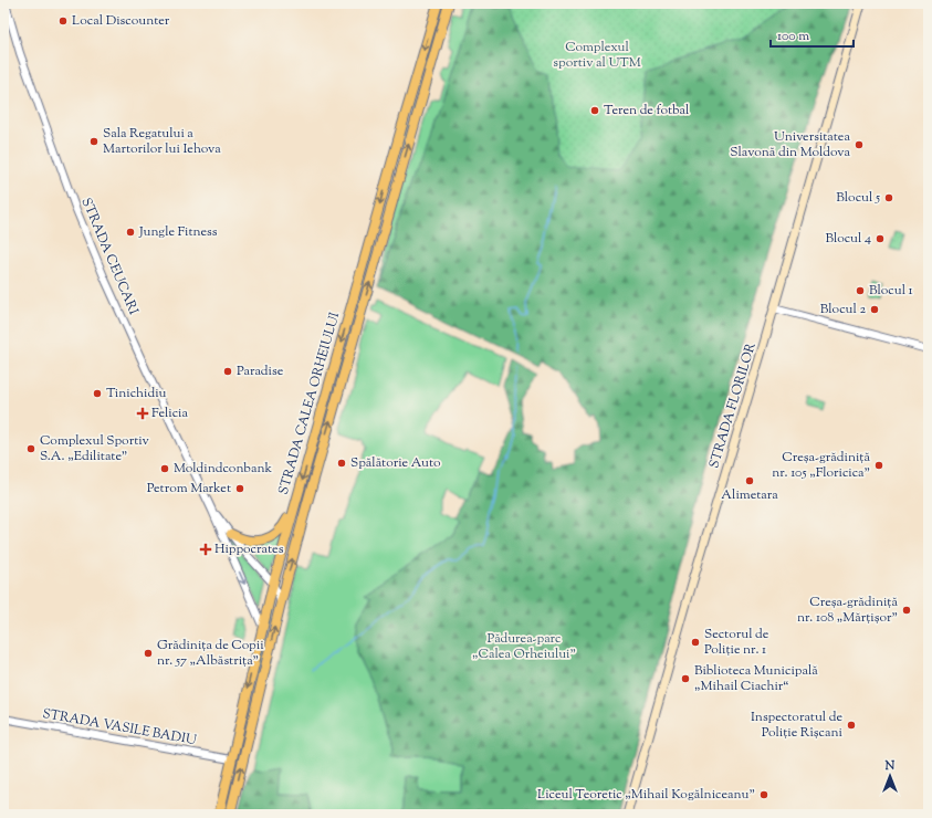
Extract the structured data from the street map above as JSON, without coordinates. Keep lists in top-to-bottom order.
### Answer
{
  "streets": {
    "highway": ["STRADA CALEA ORHEIULUI"],
    "main road": ["STRADA FLORILOR"],
    "street": ["STRADA CEUCARI", "STRADA VASILE BADIU"]
  },
  "crossings": [
    ["STRADA CEUCARI", "STRADA CALEA ORHEIULUI"],
    ["STRADA CALEA ORHEIULUI", "STRADA VASILE BADIU"]
  ],
  "parks": ["Complexul sportiv al UTM", "Pădurea-parc „Calea Orheiului”"],
  "places": {
    "other": [
      "Local Discounter",
      "Teren de fotbal",
      "Sala Regatului a Martorilor lui Iehova",
      "Universitatea Slavonă din Moldova",
      "Blocul 5",
      "Jungle Fitness",
      "Blocul 4",
      "Blocul 1",
      "Blocul 2",
      "Paradise",
      "Tinichidiu",
      "Complexul Sportiv S.A. „Edilitate”",
      "Spălătorie Auto",
      "Creșa-grădiniță nr. 105 „Floricica”",
      "Moldindconbank",
      "Alimetara",
      "Petrom Market",
      "Creșa-grădiniță nr. 108 „Mărțișor”",
      "Sectorul de Poliție nr. 1",
      "Grădinița de Copii nr. 57 „Albăstrița”",
      "Biblioteca Municipală „Mihail Ciachir“",
      "Inspectoratul de Poliție Rîșcani",
      "Liceul Teoretic „Mihail Kogălniceanu”"
    ],
    "health": ["Felicia", "Hippocrates"]
  },
  "scale_bar": "100 m",
  "north": "top"
}
